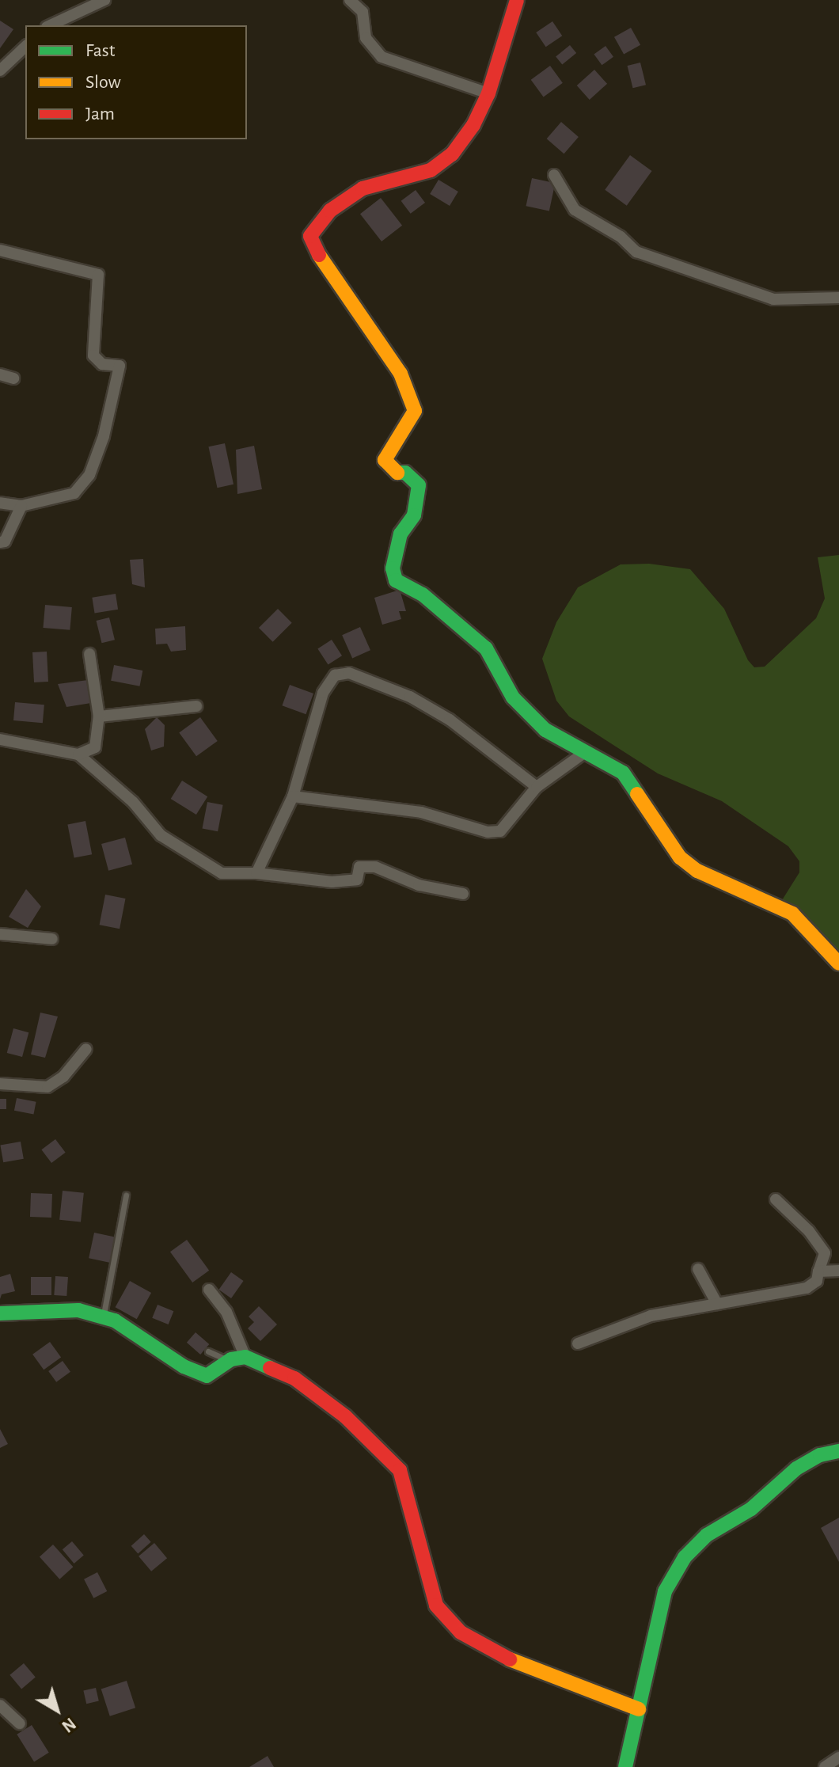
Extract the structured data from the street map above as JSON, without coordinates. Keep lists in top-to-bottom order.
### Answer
{
  "legend": ["Fast", "Slow", "Jam"],
  "north": "bottom right"
}
